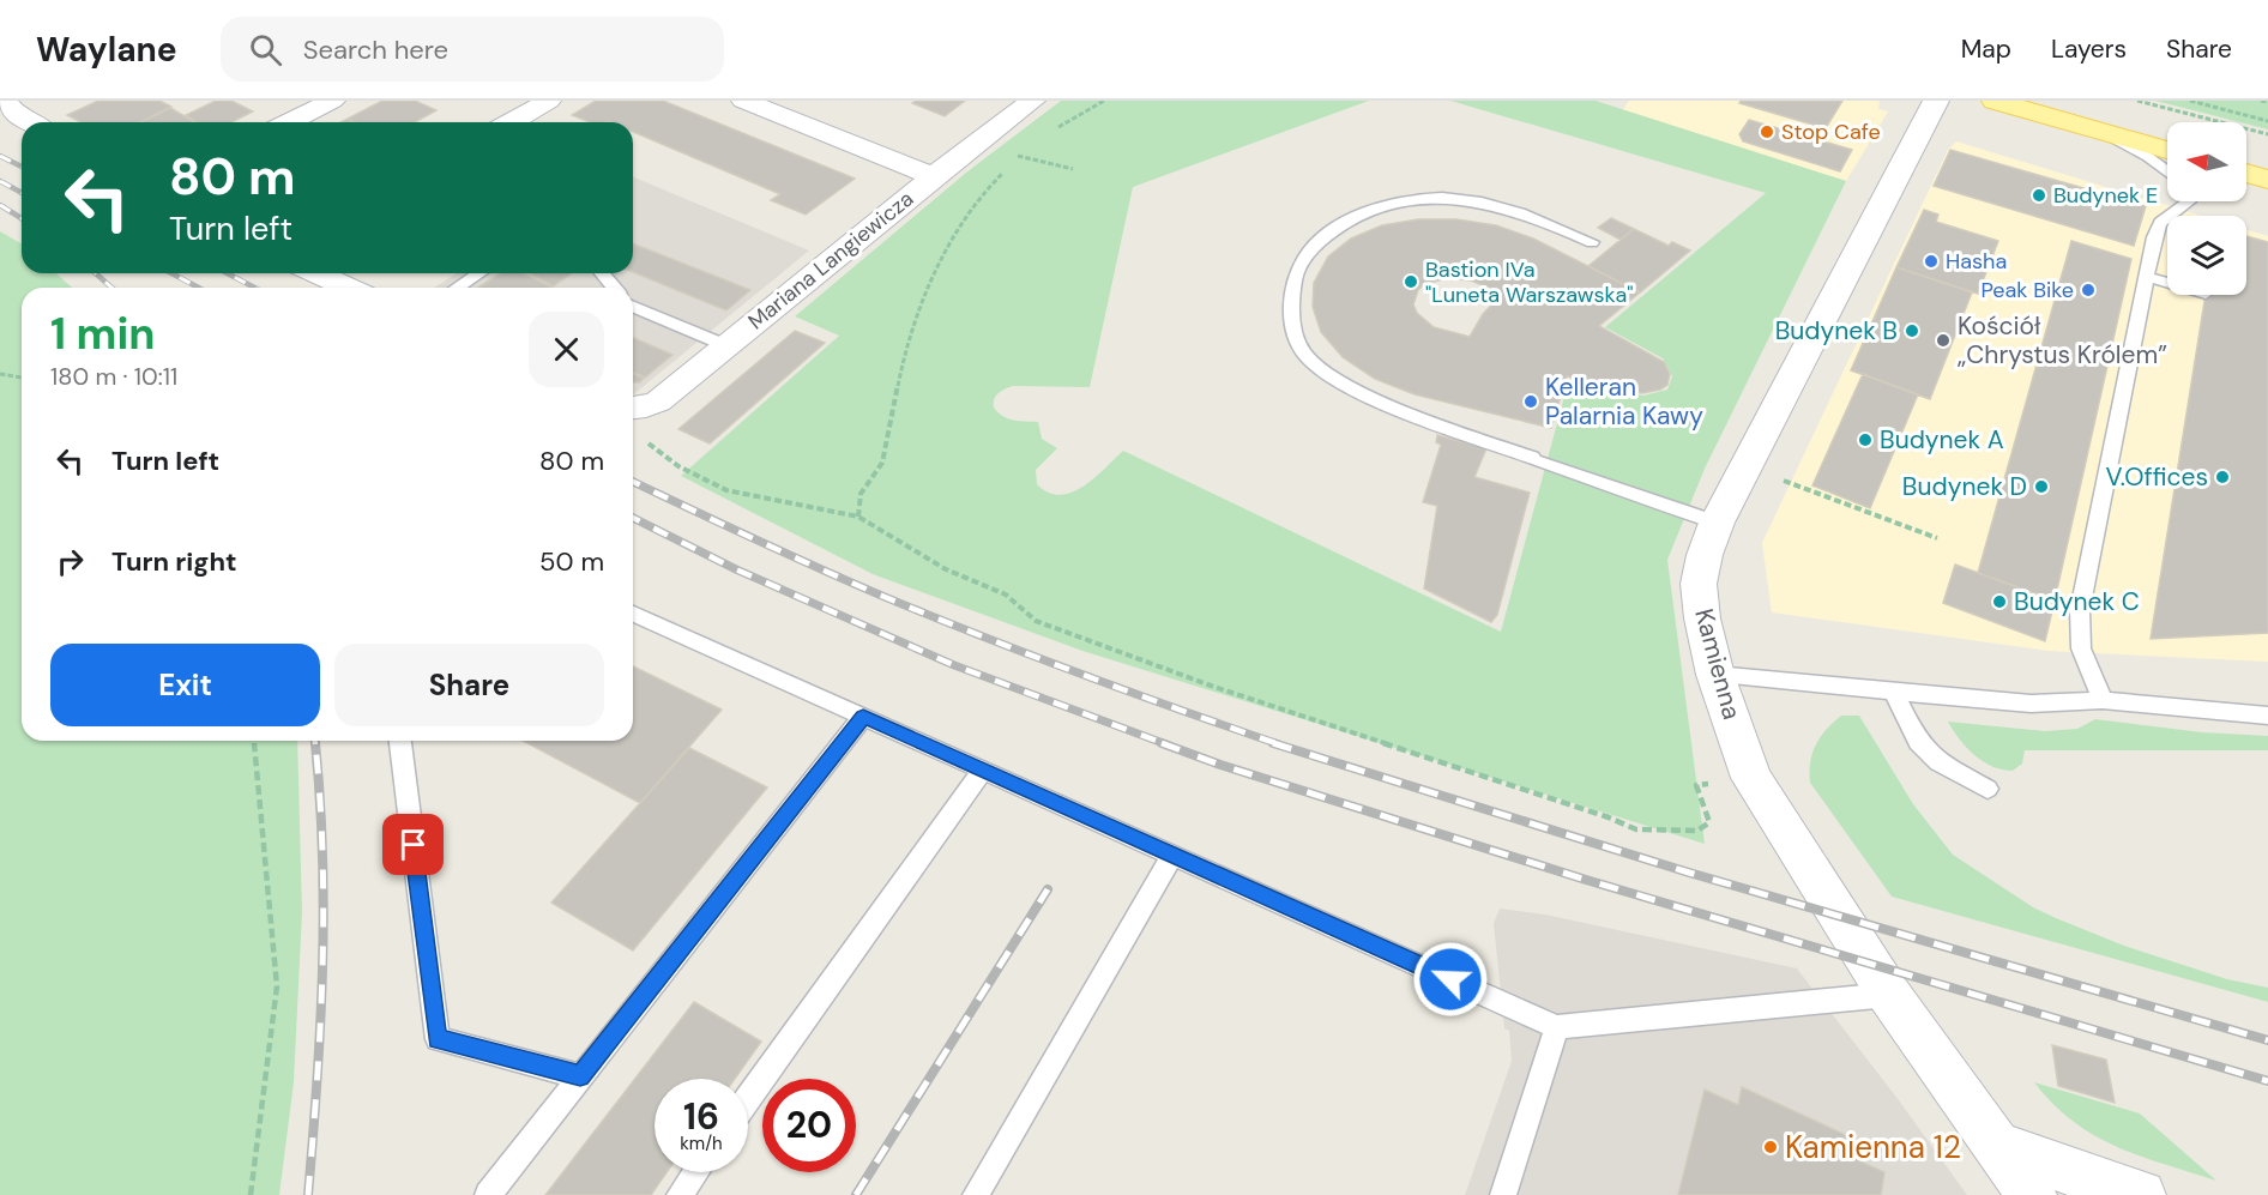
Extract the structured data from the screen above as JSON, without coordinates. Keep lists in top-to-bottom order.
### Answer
{
  "streets": {
    "street": ["Mariana Langiewicza", "Kamienna"]
  },
  "places": [
    "Stop Cafe",
    "Budynek E",
    "Hasha",
    "Bastion IVa \"Luneta Warszawska\"",
    "Peak Bike",
    "Budynek B",
    "Kościół „Chrystus Królem”",
    "Kelleran Palarnia Kawy",
    "Budynek A",
    "V.Offices",
    "Budynek D",
    "Budynek C",
    "Kamienna 12"
  ],
  "north": "left",
  "page": {
    "header": "Waylane",
    "search": "Search here",
    "nav": ["Map", "Layers", "Share"],
    "turn": ["80 m", "Turn left"],
    "heading": ["1 min", "180 m · 10:11"],
    "list": [
      {
        "name": "Turn left",
        "value": "80 m"
      },
      {
        "name": "Turn right",
        "value": "50 m"
      }
    ],
    "buttons": ["Exit", "Share"],
    "speed": "16 km/h",
    "limit": "20"
  }
}
